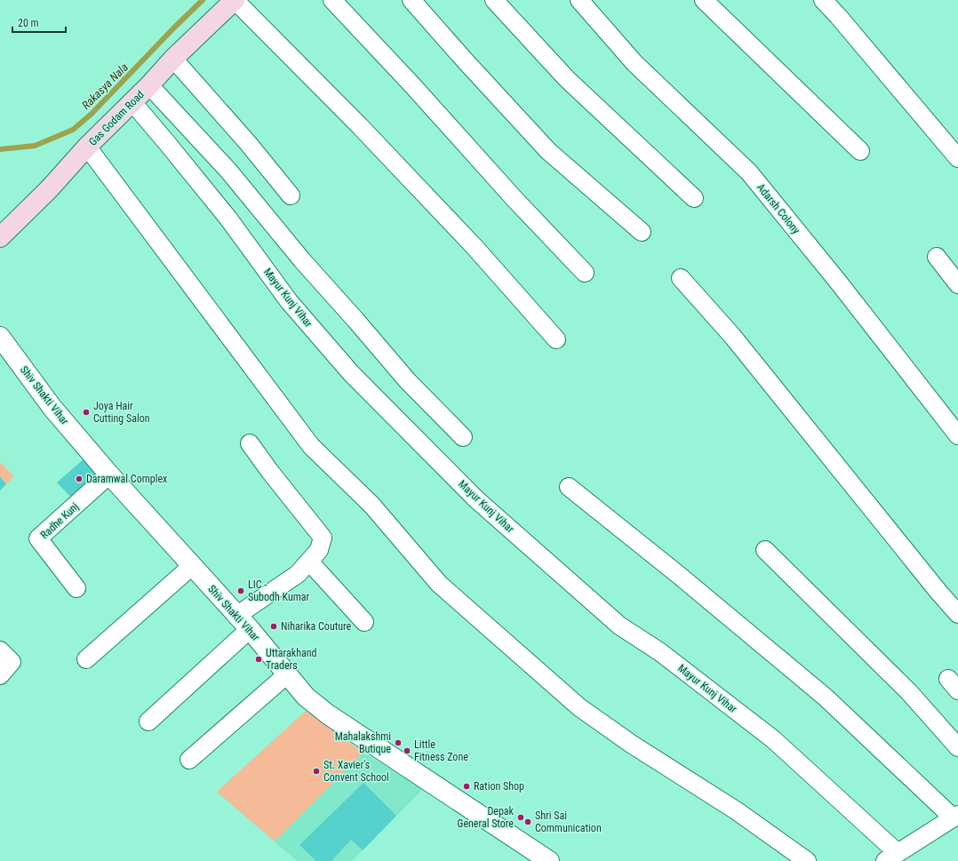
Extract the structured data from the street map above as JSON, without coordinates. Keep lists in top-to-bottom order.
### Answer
{
  "streets": {
    "main road": ["Gas Godam Road"],
    "street": [
      "Adarsh Colony",
      "Mayur Kunj Vihar",
      "Shiv Shakti Vihar",
      "Radhe Kunj"
    ]
  },
  "crossings": [
    ["Gas Godam Road", "Mayur Kunj Vihar"],
    ["Shiv Shakti Vihar", "Radhe Kunj"]
  ],
  "water": ["Rakasya Nala"],
  "places": [
    "Joya Hair Cutting Salon",
    "Daramwal Complex",
    "LIC - Subodh Kumar",
    "Niharika Couture",
    "Uttarakhand Traders",
    "Mahalakshmi Butique",
    "Little Fitness Zone",
    "St. Xavier's Convent School",
    "Ration Shop",
    "Depak General Store",
    "Shri Sai Communication"
  ],
  "scale_bar": "20 m"
}
